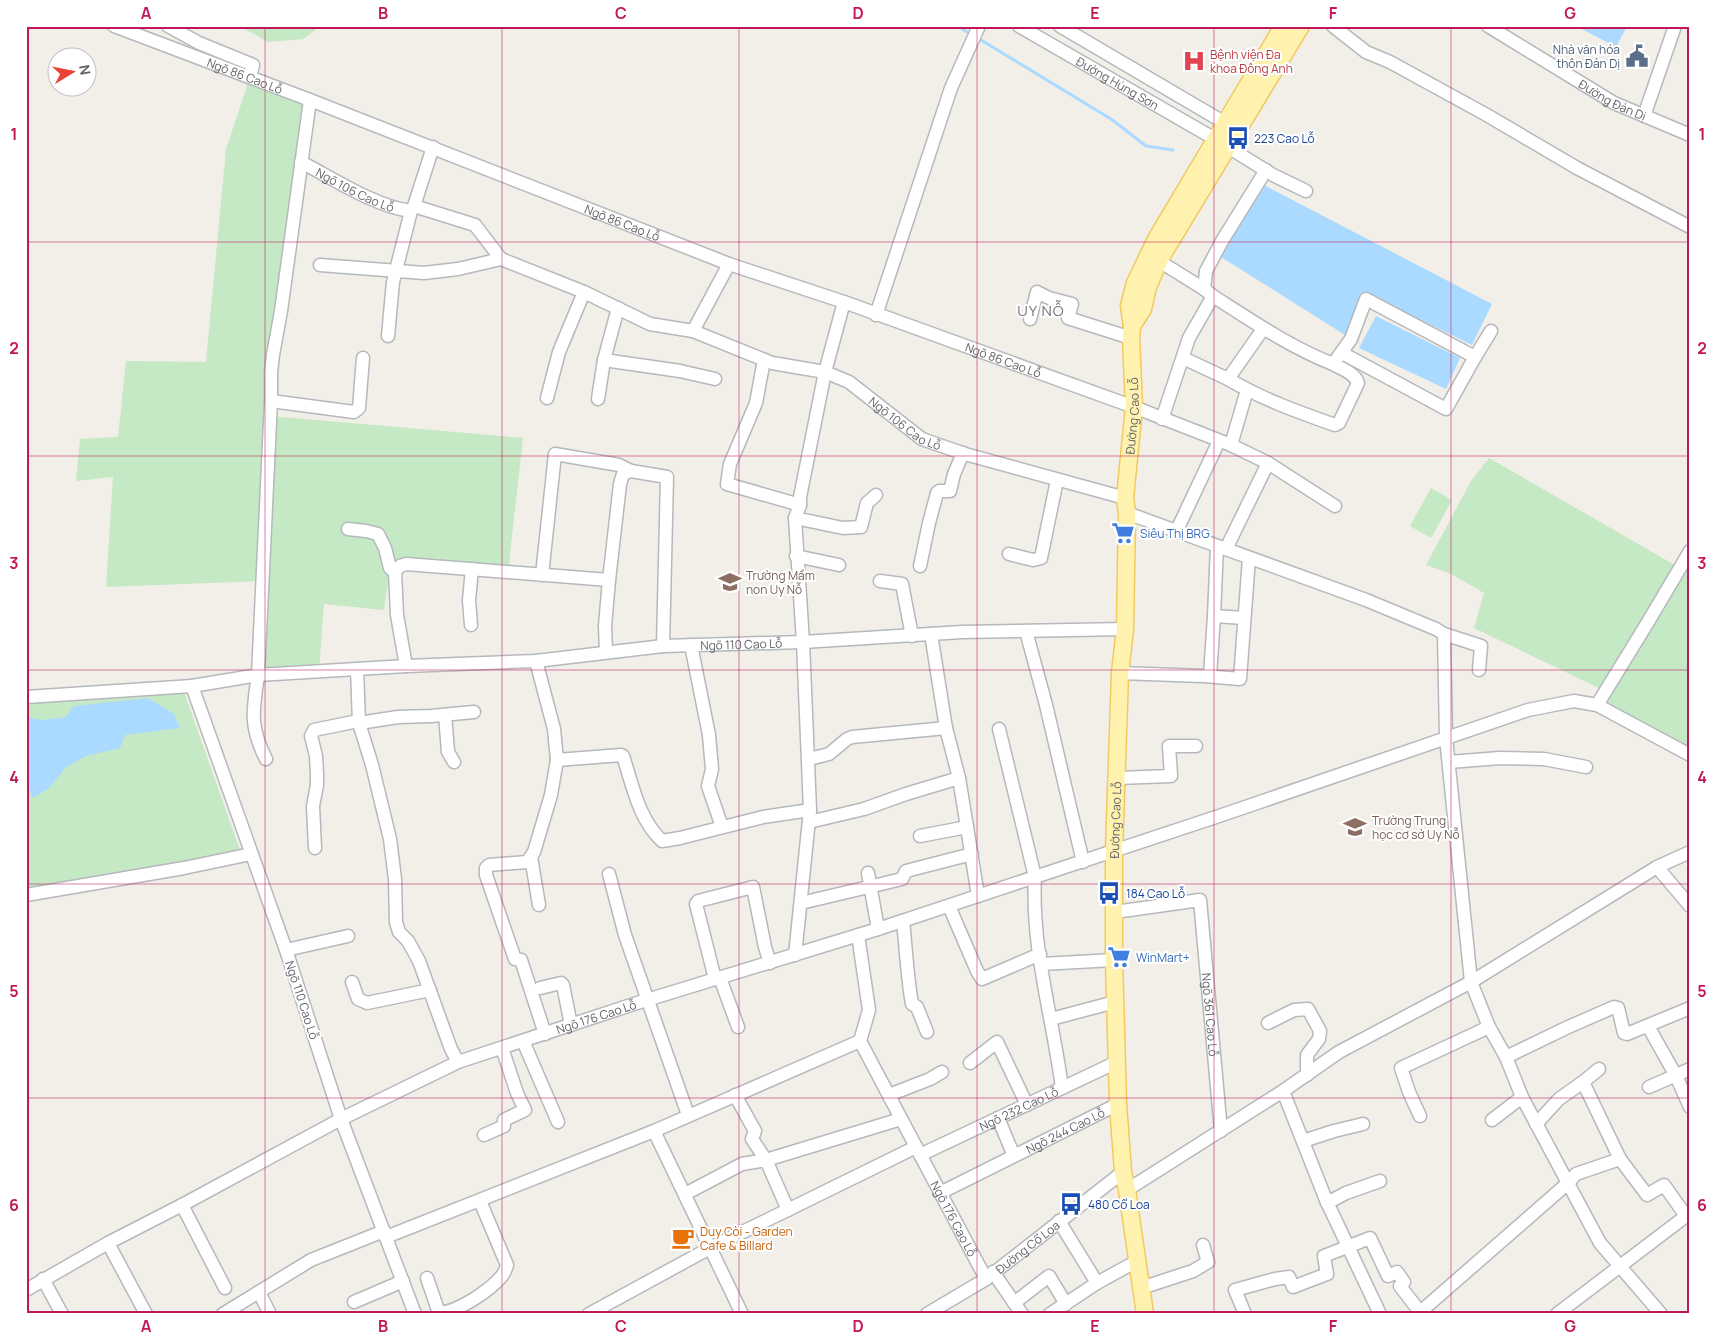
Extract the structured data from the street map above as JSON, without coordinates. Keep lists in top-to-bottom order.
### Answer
{
  "streets": {
    "main road": ["Đường Cao Lỗ"],
    "street": [
      "Ngõ 86 Cao Lỗ",
      "Đường Hùng Sơn",
      "Đường Đản Dị",
      "Ngõ 106 Cao Lỗ",
      "Ngõ 110 Cao Lỗ",
      "Ngõ 361 Cao Lỗ",
      "Ngõ 176 Cao Lỗ",
      "Ngõ 232 Cao Lỗ",
      "Ngõ 244 Cao Lỗ",
      "Đường Cổ Loa"
    ]
  },
  "crossings": [
    ["Ngõ 86 Cao Lỗ", "Đường Cao Lỗ"],
    ["Đường Hùng Sơn", "Đường Cao Lỗ"],
    ["Ngõ 106 Cao Lỗ", "Đường Cao Lỗ"],
    ["Đường Cao Lỗ", "Ngõ 110 Cao Lỗ"],
    ["Đường Cao Lỗ", "Ngõ 361 Cao Lỗ"],
    ["Đường Cao Lỗ", "Ngõ 176 Cao Lỗ"],
    ["Đường Cao Lỗ", "Ngõ 232 Cao Lỗ"],
    ["Đường Cao Lỗ", "Ngõ 244 Cao Lỗ"],
    ["Đường Cao Lỗ", "Đường Cổ Loa"],
    ["Ngõ 110 Cao Lỗ", "Ngõ 176 Cao Lỗ"],
    ["Ngõ 176 Cao Lỗ", "Ngõ 232 Cao Lỗ"],
    ["Ngõ 176 Cao Lỗ", "Ngõ 244 Cao Lỗ"],
    ["Ngõ 176 Cao Lỗ", "Đường Cổ Loa"]
  ],
  "districts": ["UY NỖ"],
  "places": {
    "public building": ["Nhà văn hóa thôn Đản Dị"],
    "hospital": ["Bệnh viện Đa khoa Đông Anh"],
    "bus stop": ["223 Cao Lỗ", "184 Cao Lỗ", "480 Cổ Loa"],
    "supermarket": ["Siêu Thị BRG", "WinMart+"],
    "school or university": ["Trường Mầm non Uy Nỗ", "Trường Trung học cơ sở Uy Nỗ"],
    "cafe": ["Duy Còi - Garden Cafe & Billard"]
  },
  "north": "right",
  "grid": {
    "columns": [
      "A",
      "B",
      "C",
      "D",
      "E",
      "F",
      "G"
    ],
    "rows": [
      "1",
      "2",
      "3",
      "4",
      "5",
      "6"
    ]
  }
}
